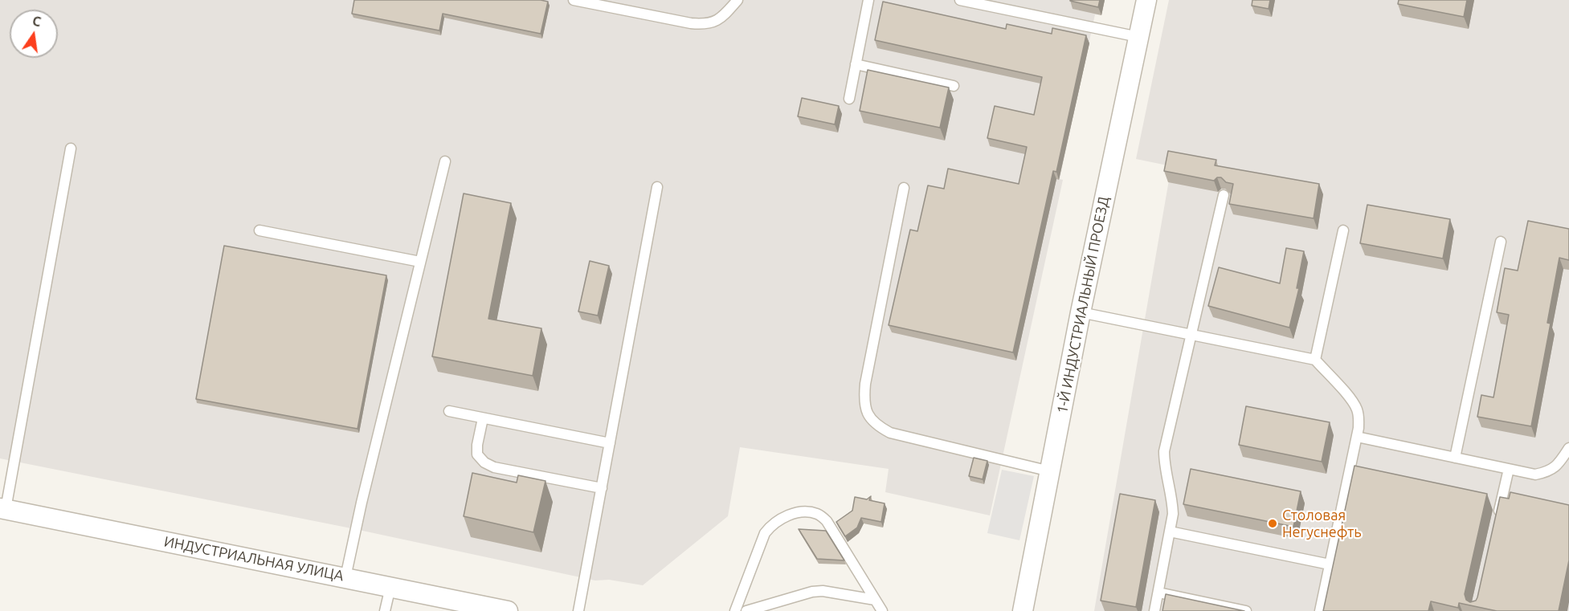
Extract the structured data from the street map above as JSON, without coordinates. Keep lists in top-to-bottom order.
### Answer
{
  "streets": {
    "street": ["1-Й ИНДУСТРИАЛЬНЫЙ ПРОЕЗД", "ИНДУСТРИАЛЬНАЯ УЛИЦА"]
  },
  "places": ["Столовая Негуснефть"],
  "north": "top"
}
